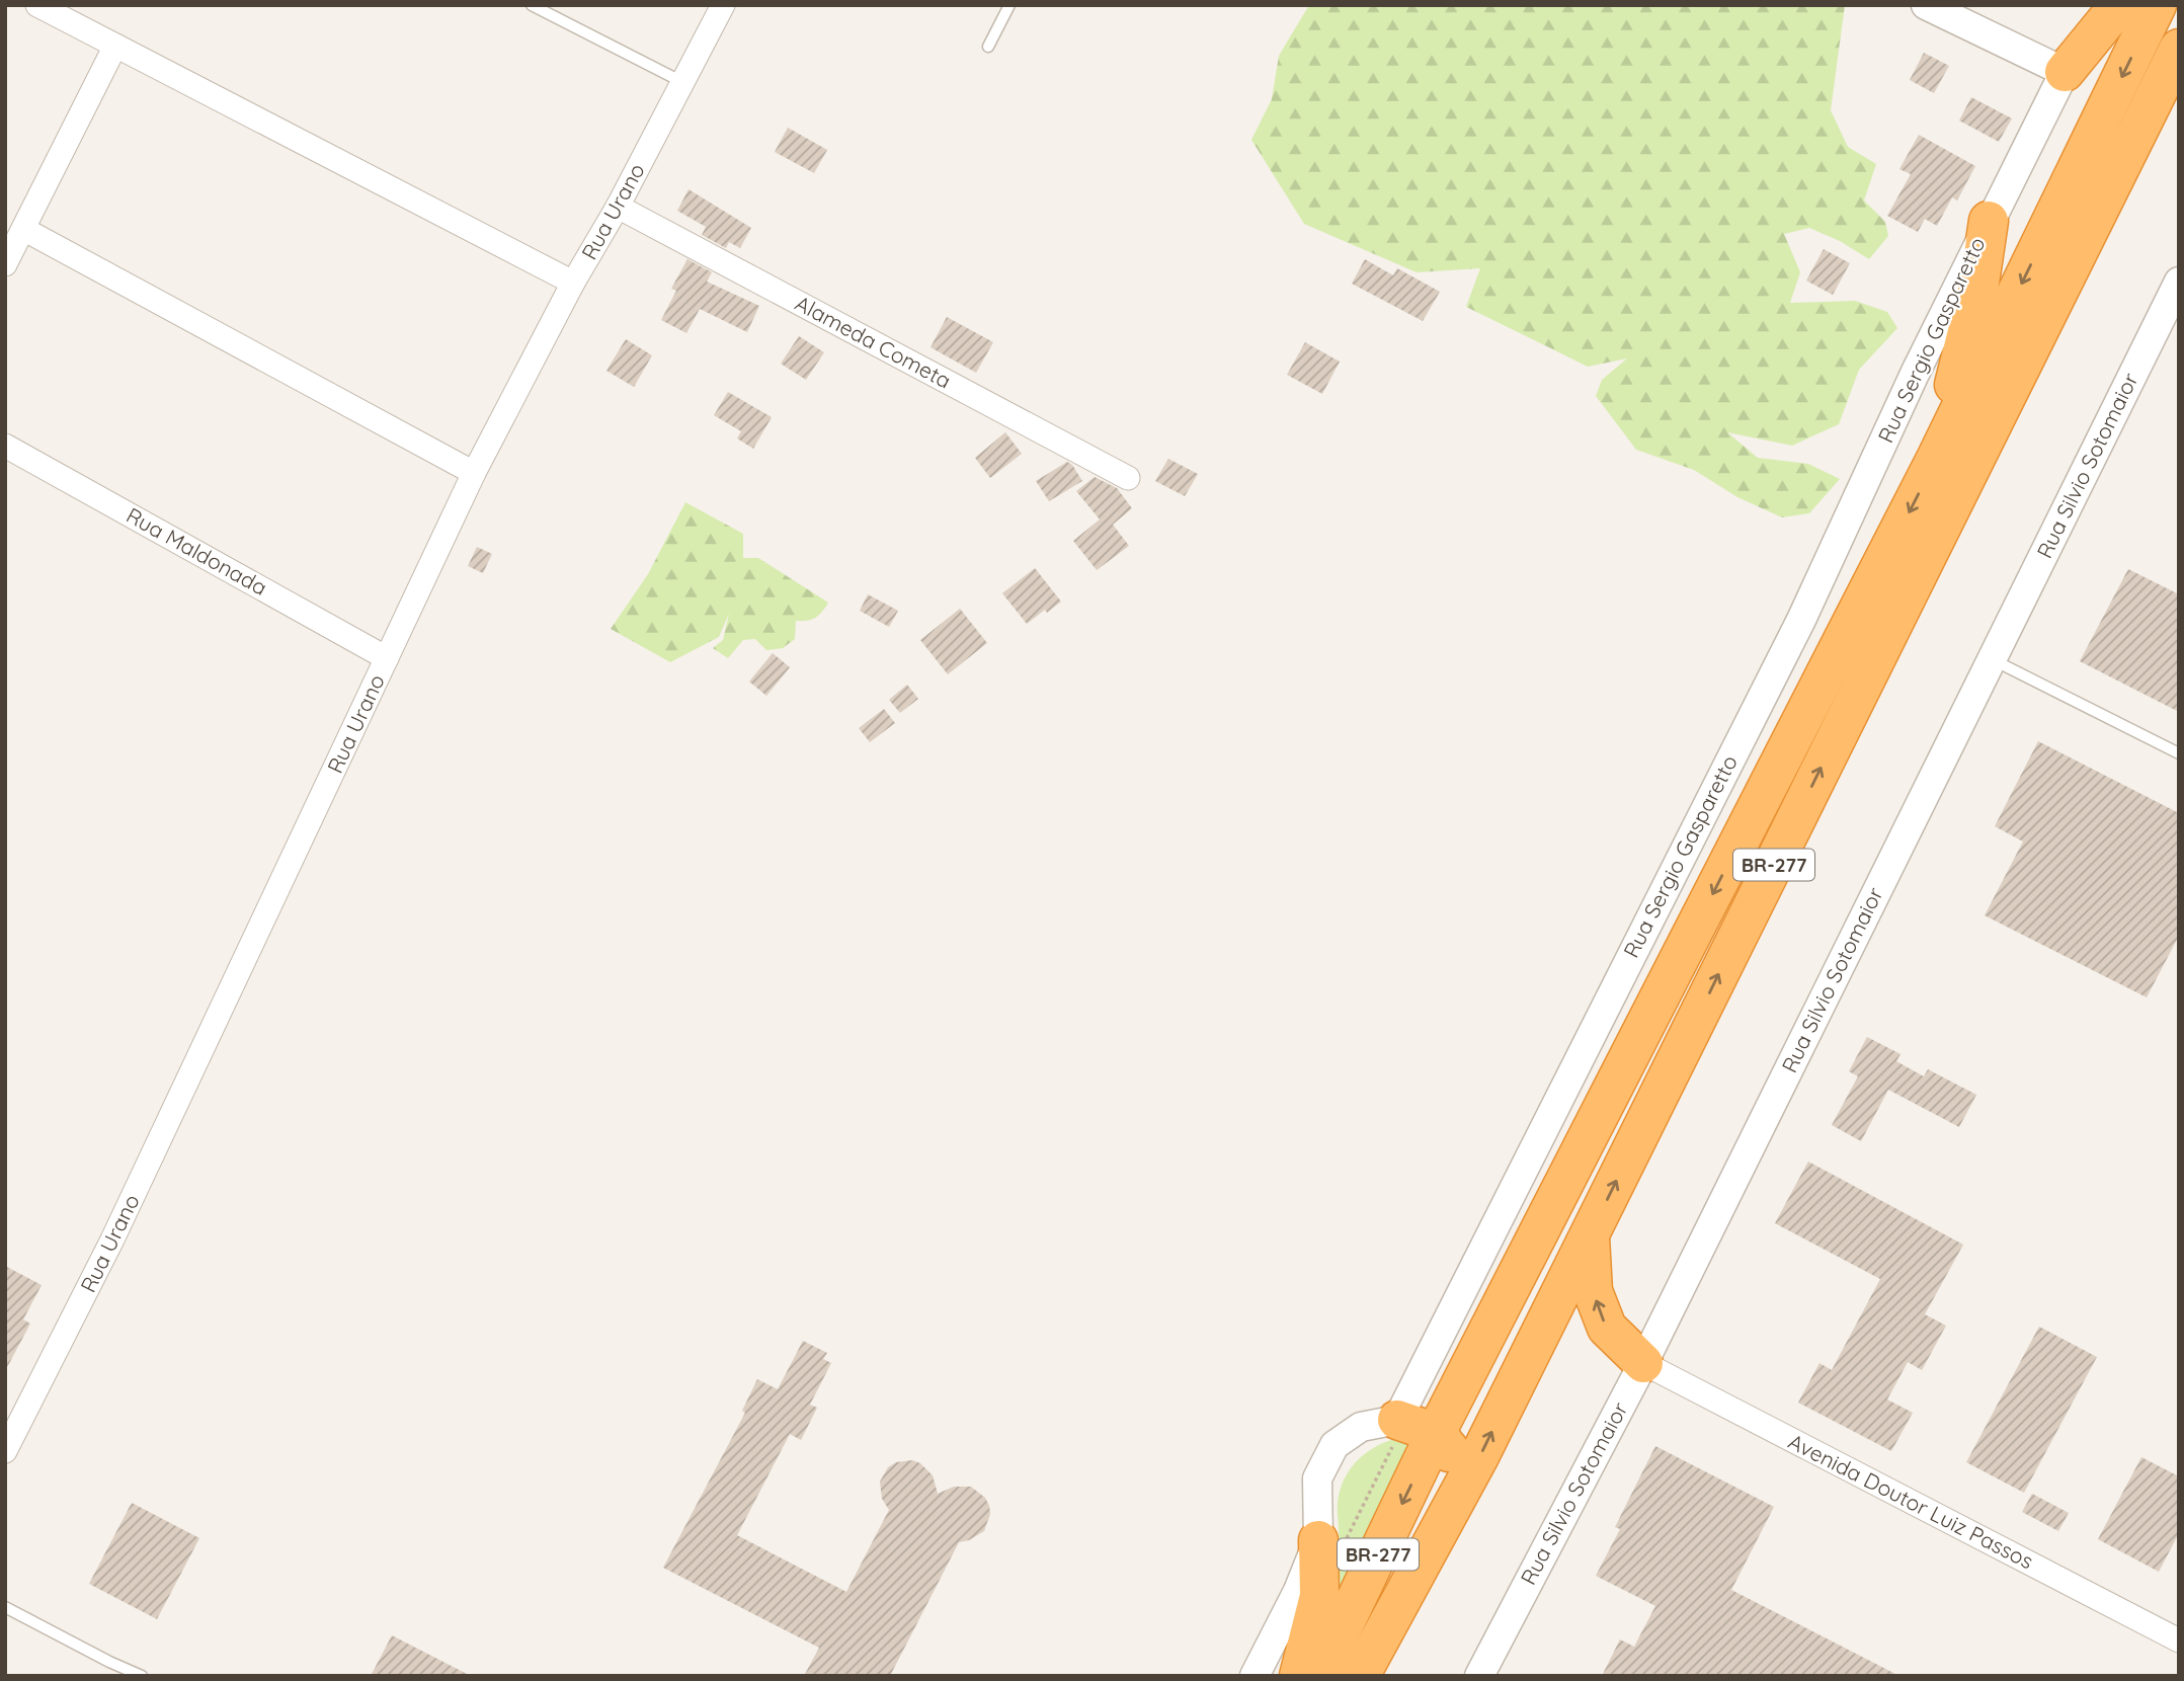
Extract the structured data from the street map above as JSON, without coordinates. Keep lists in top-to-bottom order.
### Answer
{
  "streets": {
    "highway": ["BR-277"],
    "street": [
      "Rua Urano",
      "Rua Sergio Gasparetto",
      "Alameda Cometa",
      "Rua Silvio Sotomaior",
      "Rua Maldonada",
      "Avenida Doutor Luiz Passos"
    ]
  },
  "crossings": [
    ["Rua Urano", "Alameda Cometa"],
    ["Rua Urano", "Rua Maldonada"],
    ["Rua Silvio Sotomaior", "Avenida Doutor Luiz Passos"]
  ]
}
